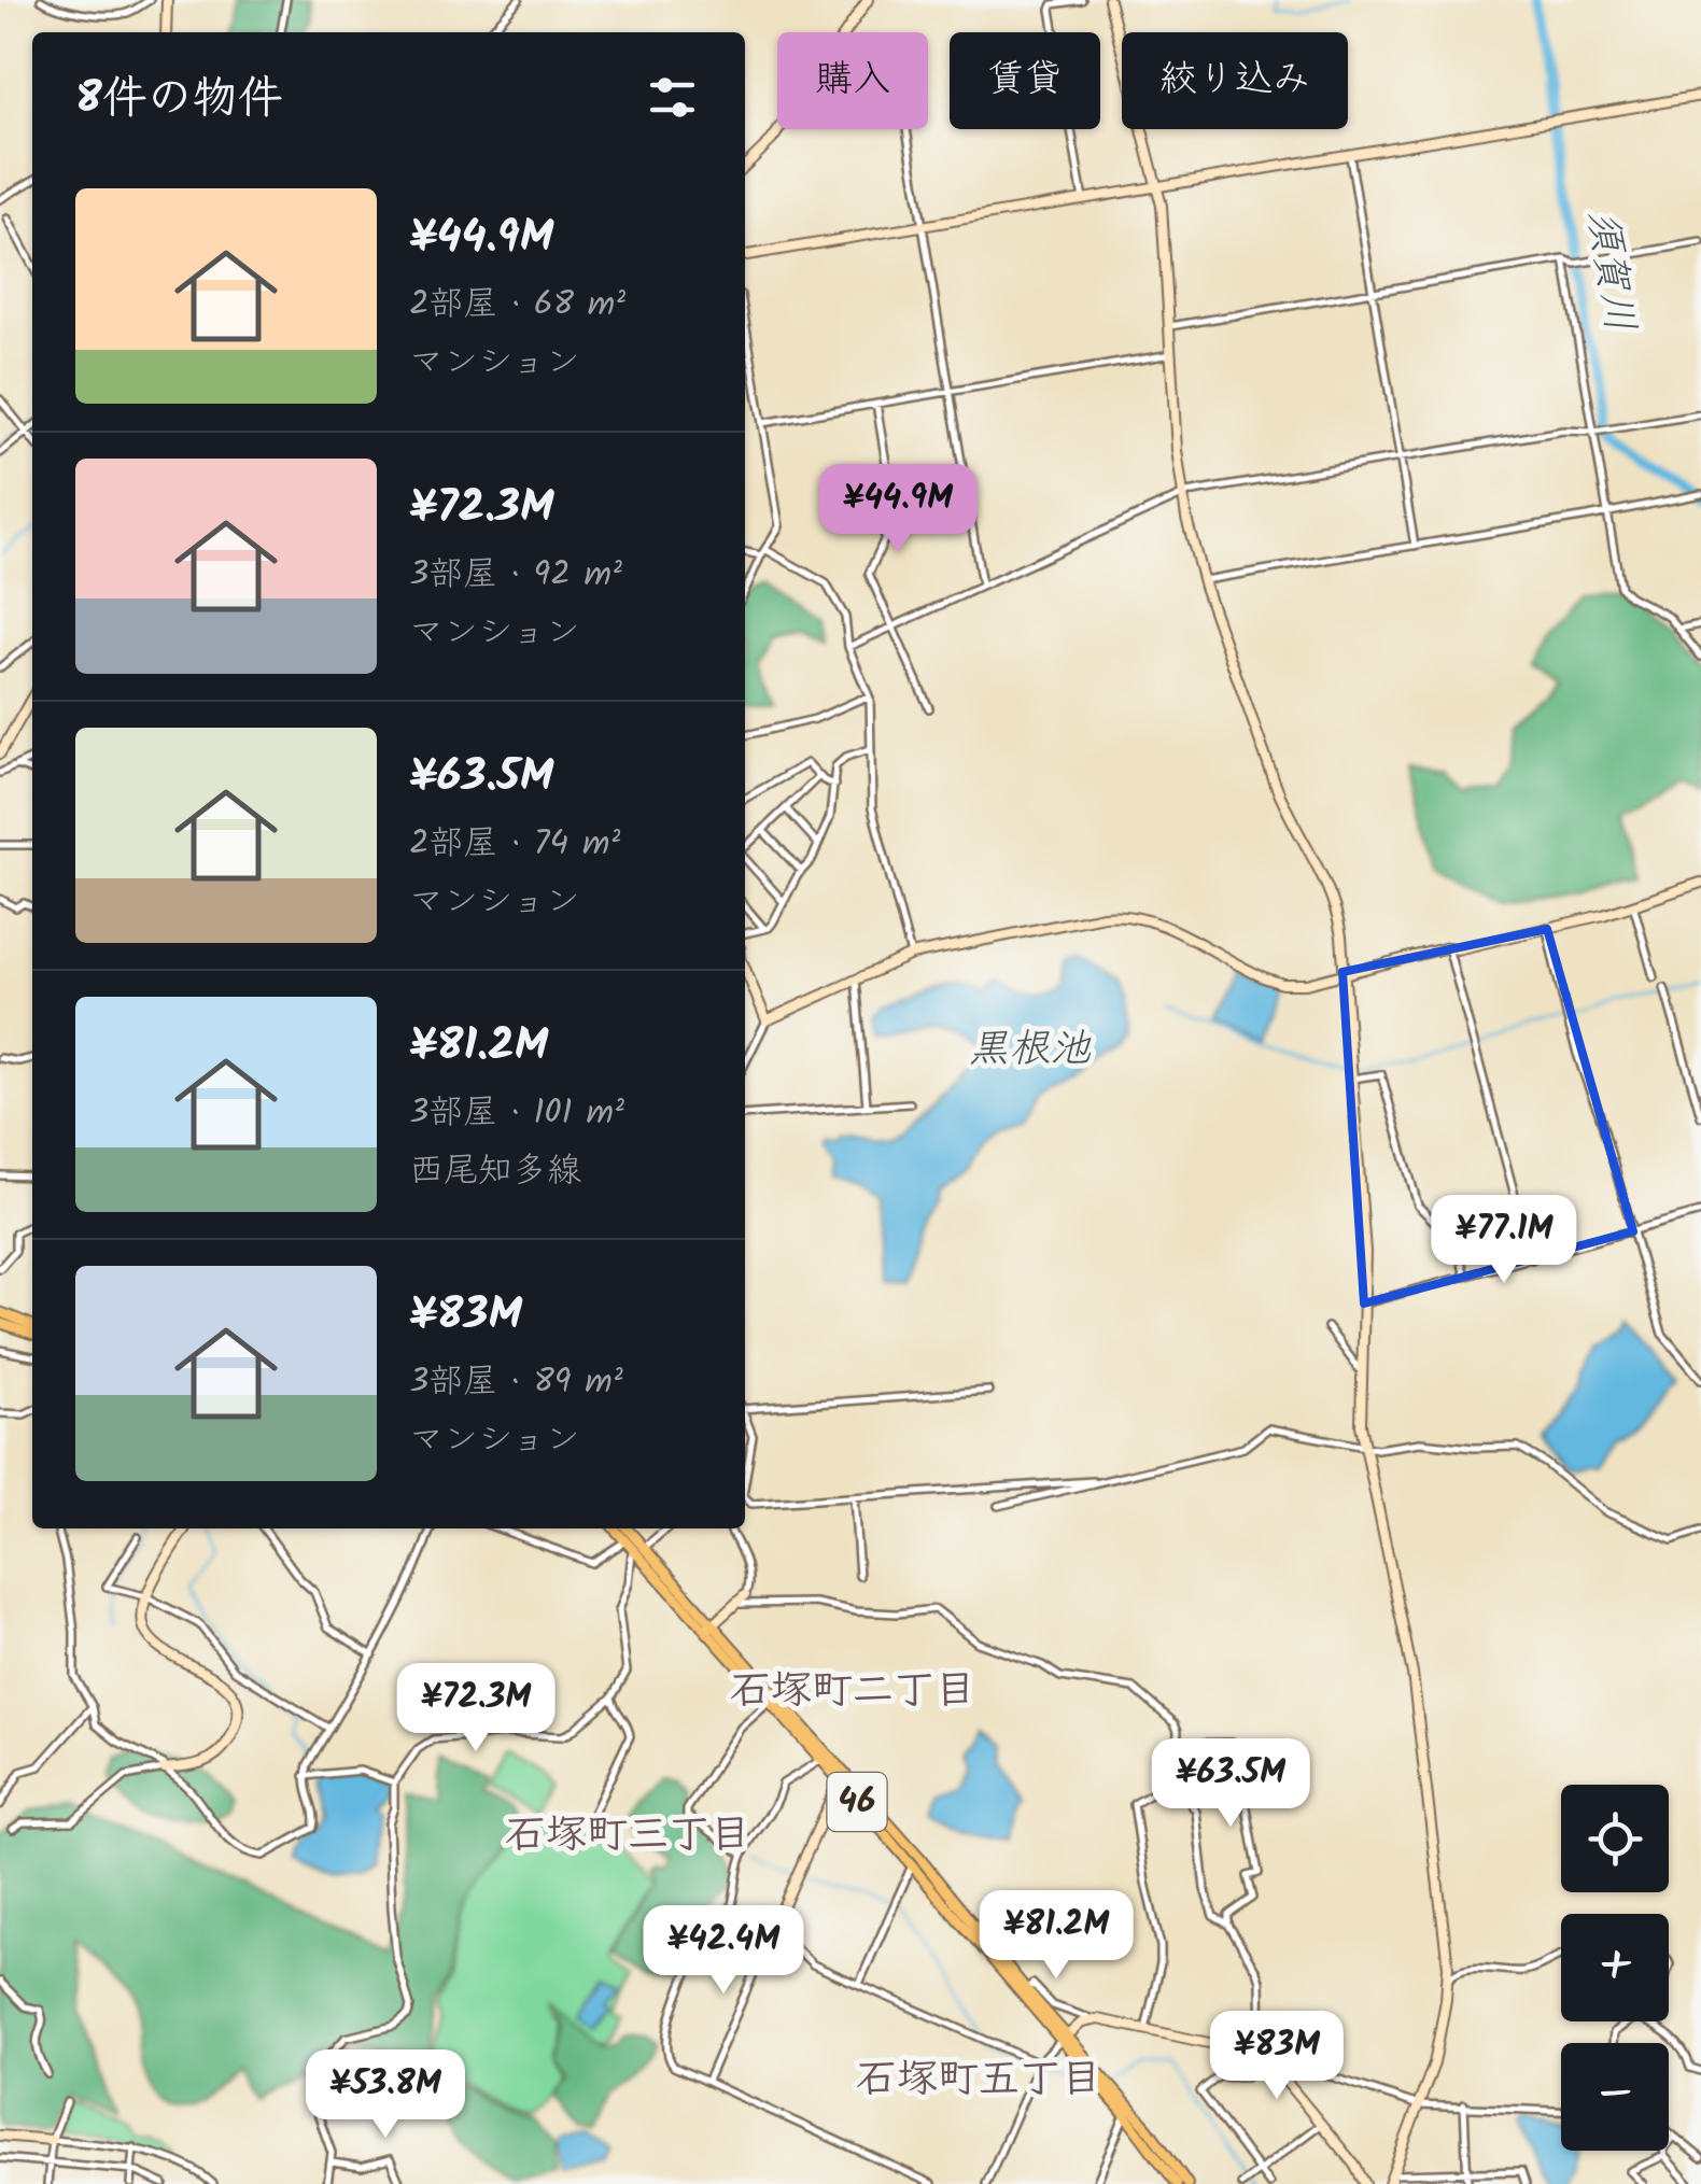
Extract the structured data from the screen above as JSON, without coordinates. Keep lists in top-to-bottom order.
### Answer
{
  "streets": {
    "main road": ["46"]
  },
  "districts": ["石塚町二丁目", "石塚町三丁目", "石塚町五丁目"],
  "water": ["須賀川", "黒根池"],
  "page": {
    "chip": ["購入", "賃貸", "絞り込み"],
    "heading": "8件の物件",
    "list": [
      {
        "name": "¥44.9M",
        "note": "2部屋 · 68 m² · マンション"
      },
      {
        "name": "¥72.3M",
        "note": "3部屋 · 92 m² · マンション"
      },
      {
        "name": "¥63.5M",
        "note": "2部屋 · 74 m² · マンション"
      },
      {
        "name": "¥81.2M",
        "note": "3部屋 · 101 m² · 西尾知多線"
      },
      {
        "name": "¥83M",
        "note": "3部屋 · 89 m² · マンション"
      }
    ],
    "price": [
      "¥44.9M",
      "¥77.1M",
      "¥72.3M",
      "¥63.5M",
      "¥81.2M",
      "¥42.4M",
      "¥83M",
      "¥53.8M"
    ],
    "map_buttons": ["+", "−"]
  }
}
